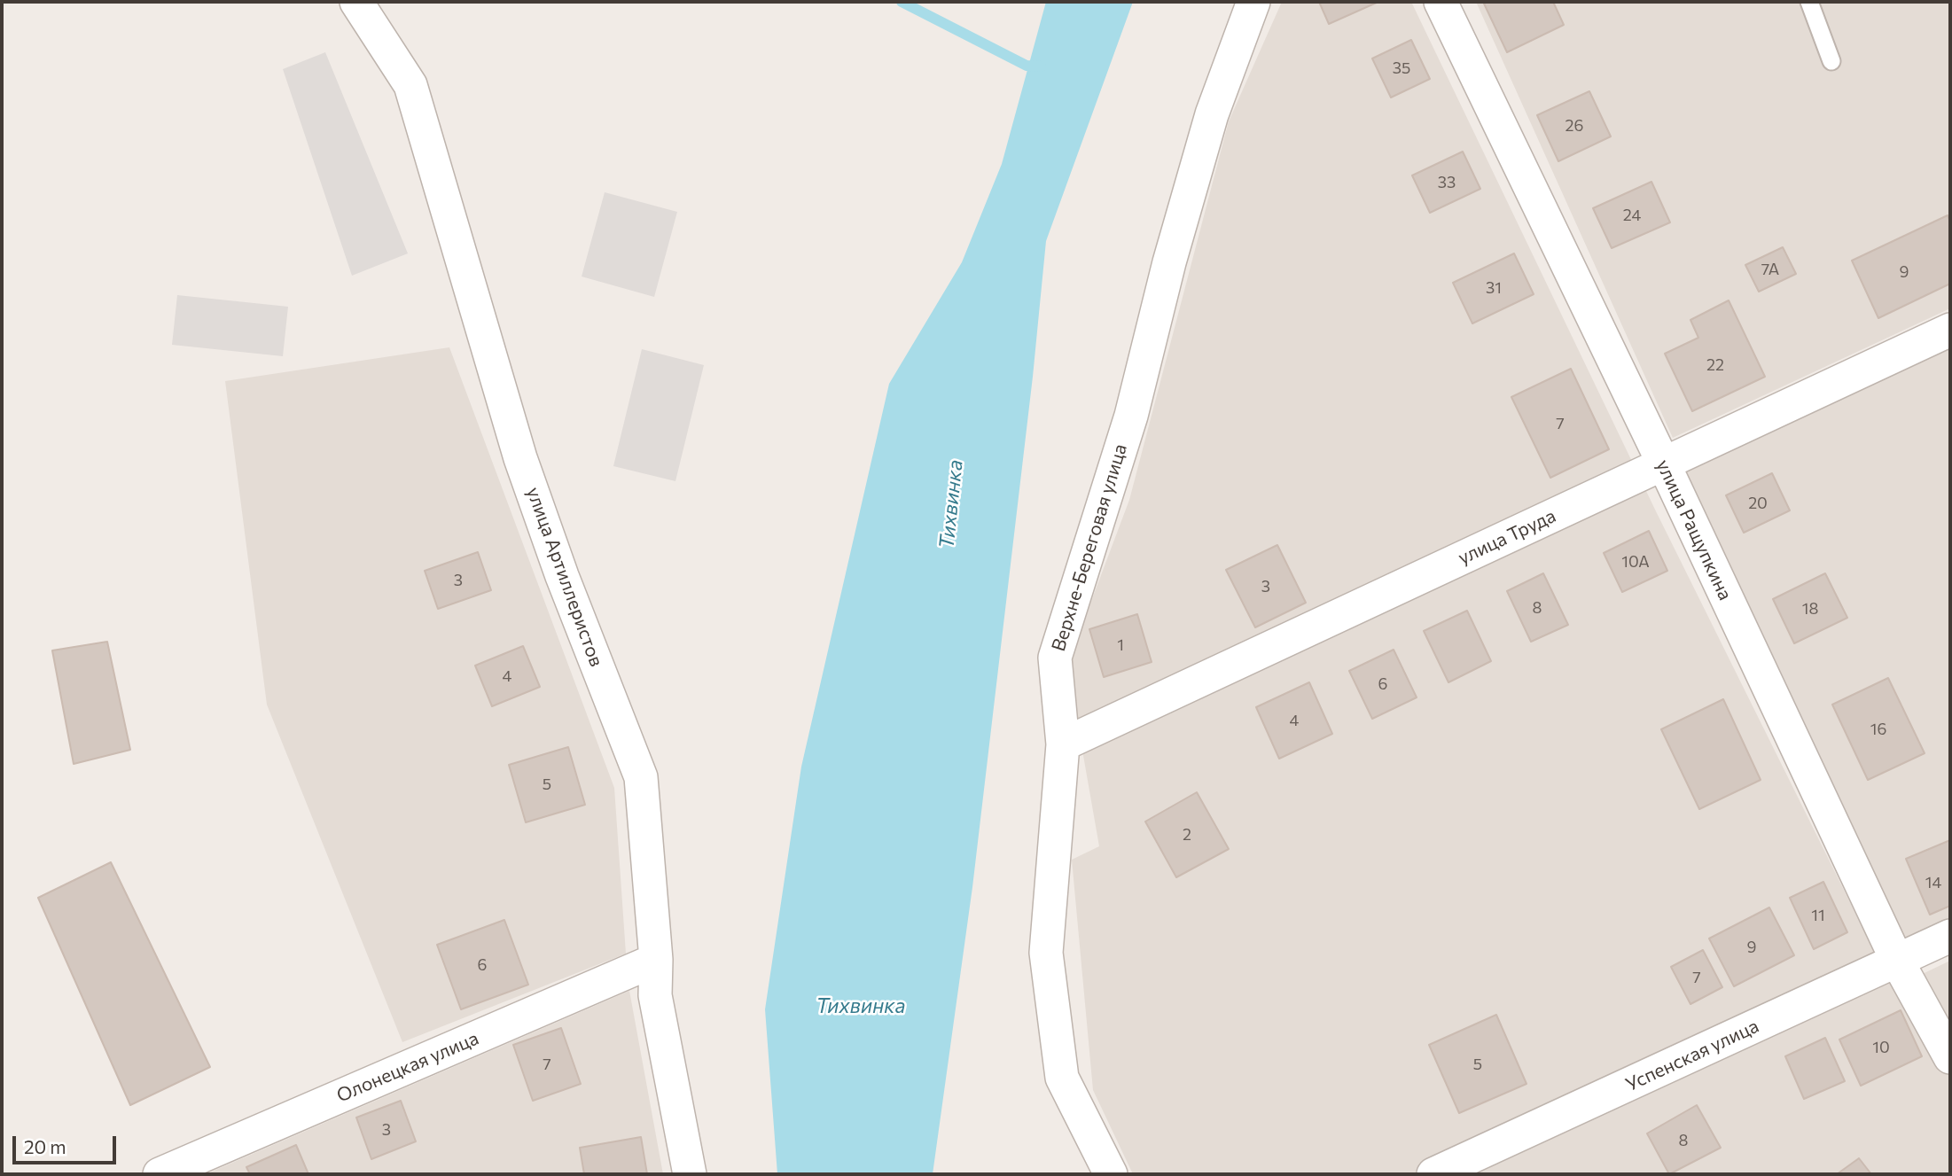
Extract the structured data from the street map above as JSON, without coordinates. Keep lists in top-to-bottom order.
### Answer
{
  "streets": {
    "street": [
      "улица Ращупкина",
      "улица Труда",
      "Верхне-Береговая улица",
      "улица Артиллеристов",
      "Успенская улица",
      "Олонецкая улица"
    ]
  },
  "crossings": [
    ["улица Ращупкина", "улица Труда"],
    ["улица Ращупкина", "Успенская улица"],
    ["улица Труда", "Верхне-Береговая улица"],
    ["улица Артиллеристов", "Олонецкая улица"]
  ],
  "water": ["Тихвинка"],
  "house_numbers": [
    "35",
    "26",
    "33",
    "24",
    "7А",
    "9",
    "31",
    "22",
    "7",
    "20",
    "10А",
    "3",
    "3",
    "8",
    "18",
    "1",
    "4",
    "6",
    "4",
    "16",
    "5",
    "2",
    "14",
    "11",
    "9",
    "6",
    "7",
    "10",
    "7",
    "5",
    "3",
    "8"
  ],
  "scale_bar": "20 m"
}
